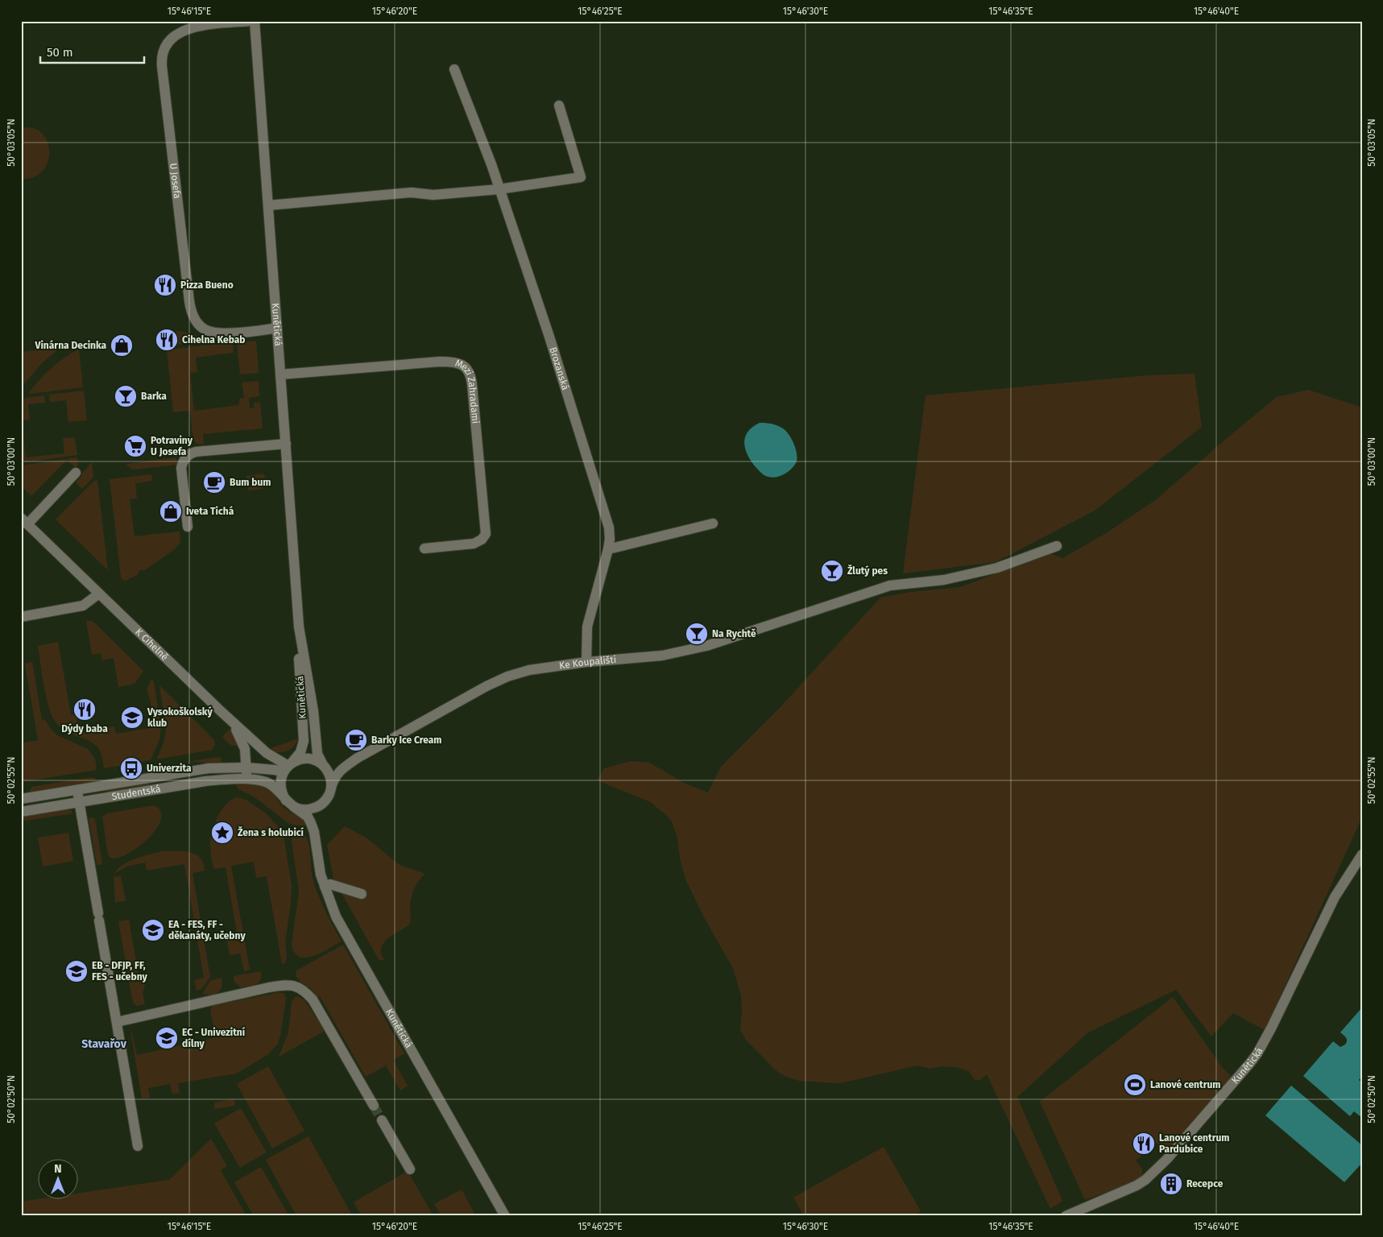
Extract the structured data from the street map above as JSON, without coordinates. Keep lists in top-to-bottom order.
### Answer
{
  "streets": {
    "street": [
      "U Josefa",
      "Kunětická",
      "Brozanská",
      "Mezi Zahradami",
      "K Cihelně",
      "Ke Koupališti",
      "Studentská"
    ]
  },
  "crossings": [
    ["U Josefa", "Kunětická"],
    ["Kunětická", "Mezi Zahradami"],
    ["Kunětická", "K Cihelně"],
    ["Kunětická", "Ke Koupališti"],
    ["Kunětická", "Studentská"],
    ["Brozanská", "Ke Koupališti"],
    ["K Cihelně", "Ke Koupališti"],
    ["K Cihelně", "Studentská"],
    ["Ke Koupališti", "Studentská"]
  ],
  "districts": ["Stavařov"],
  "places": {
    "restaurant": [
      "Pizza Bueno",
      "Cihelna Kebab",
      "Dýdy baba",
      "Lanové centrum Pardubice"
    ],
    "shop": ["Vinárna Decinka", "Iveta Tichá"],
    "bar": ["Barka", "Žlutý pes", "Na Rychtě"],
    "supermarket": ["Potraviny U Josefa"],
    "cafe": ["Bum bum", "Barky Ice Cream"],
    "school or university": [
      "Vysokoškolský klub",
      "EA - FES, FF - děkanáty, učebny",
      "EB - DFJP, FF, FES - učebny",
      "EC - Univezitní dílny"
    ],
    "bus stop": ["Univerzita"],
    "place": ["Žena s holubicí"],
    "sports": ["Lanové centrum"],
    "building": ["Recepce"]
  },
  "scale_bar": "50 m",
  "north": "top",
  "coordinates": [
    "15°46'15\"E",
    "15°46'20\"E",
    "15°46'25\"E",
    "15°46'30\"E",
    "15°46'35\"E",
    "15°46'40\"E",
    "50°03'05\"N",
    "50°03'00\"N",
    "50°02'55\"N",
    "50°02'50\"N"
  ]
}
